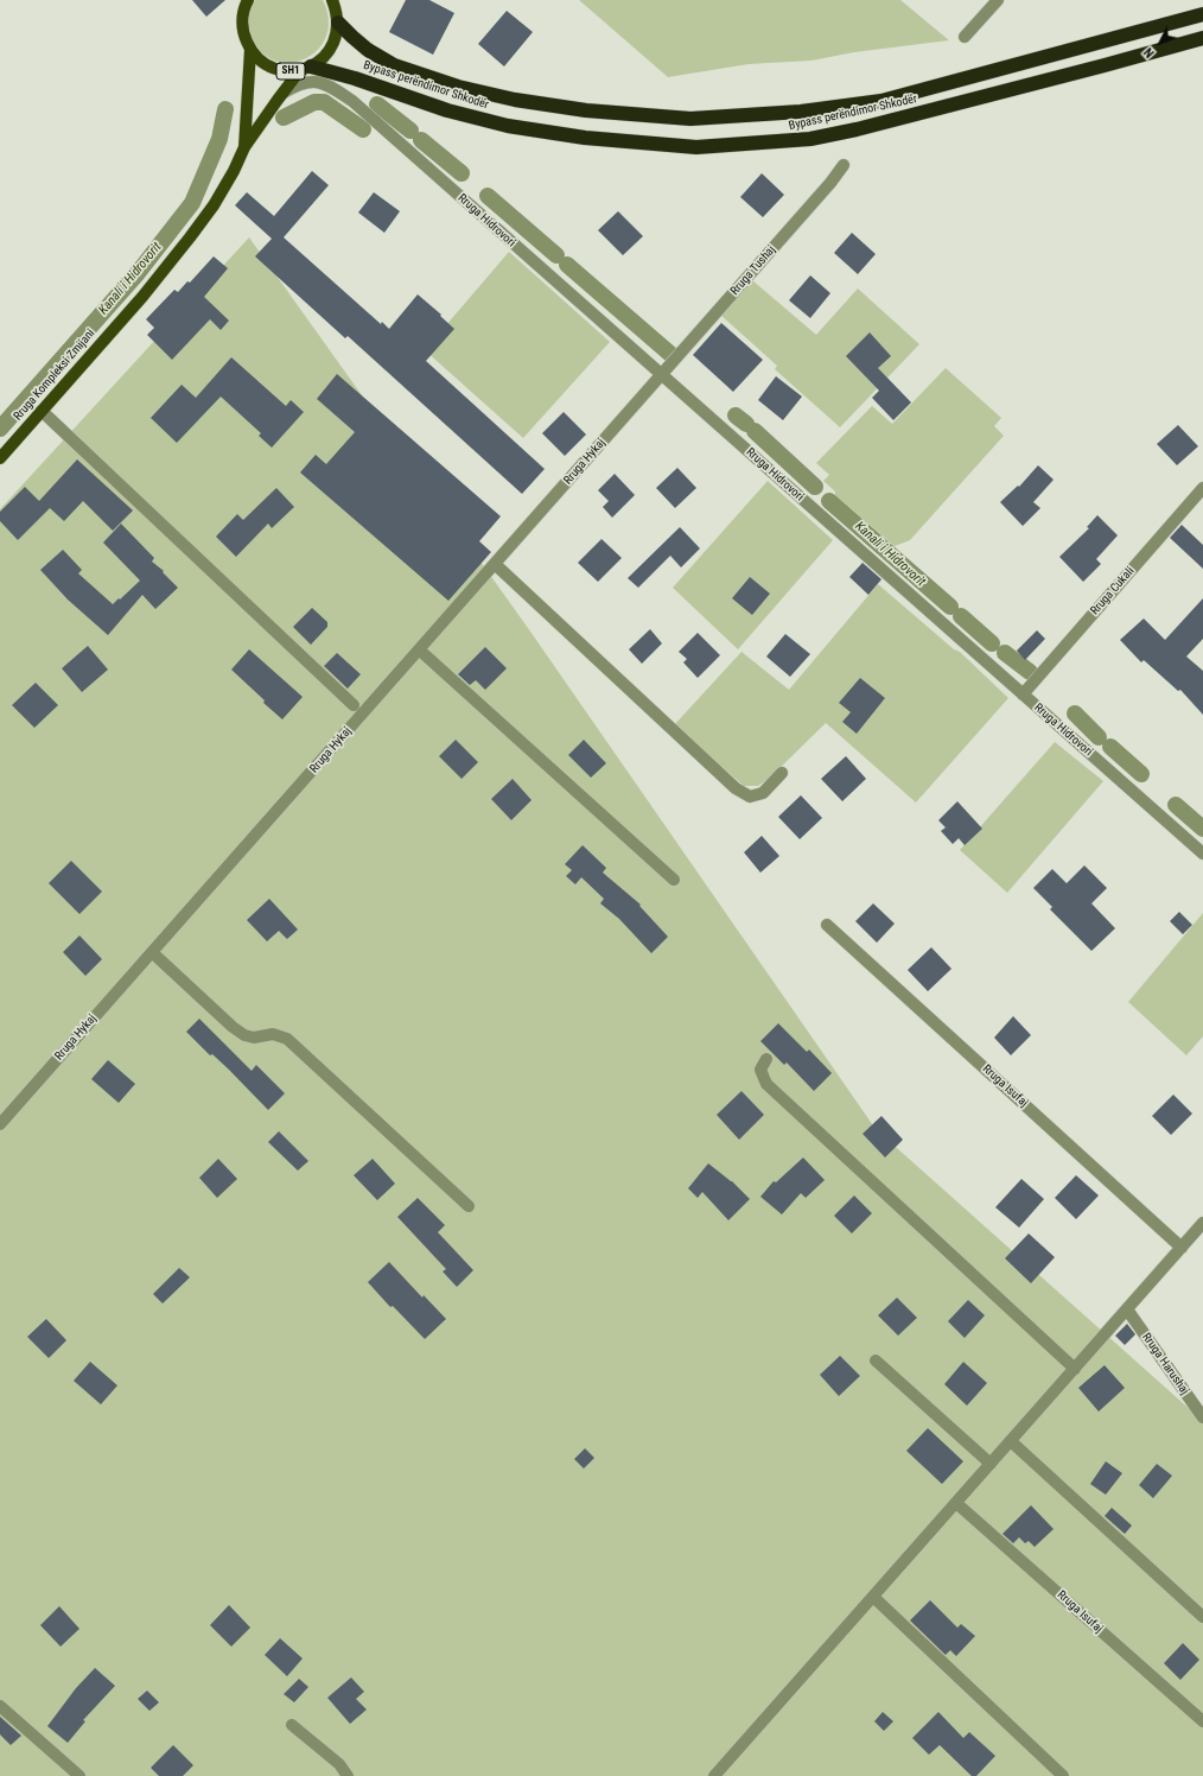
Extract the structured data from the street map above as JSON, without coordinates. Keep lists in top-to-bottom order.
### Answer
{
  "streets": {
    "highway": ["Bypass perëndimor Shkodër"],
    "main road": ["SH1", "Rruga Kompleksi Zmijani"],
    "street": [
      "Rruga Hidrovori",
      "Rruga Tushaj",
      "Rruga Hykaj",
      "Rruga Cukali",
      "Rruga Isufaj",
      "Rruga Harushaj"
    ]
  },
  "crossings": [
    ["SH1", "Bypass perëndimor Shkodër"],
    ["SH1", "Rruga Hidrovori"],
    ["SH1", "Rruga Kompleksi Zmijani"],
    ["Bypass perëndimor Shkodër", "Rruga Hidrovori"],
    ["Bypass perëndimor Shkodër", "Rruga Kompleksi Zmijani"],
    ["Rruga Hidrovori", "Rruga Tushaj"],
    ["Rruga Hidrovori", "Rruga Kompleksi Zmijani"],
    ["Rruga Hidrovori", "Rruga Hykaj"],
    ["Rruga Hidrovori", "Rruga Cukali"],
    ["Rruga Tushaj", "Rruga Hykaj"]
  ],
  "water": ["Kanali i Hidrovorit"],
  "north": "bottom left"
}
